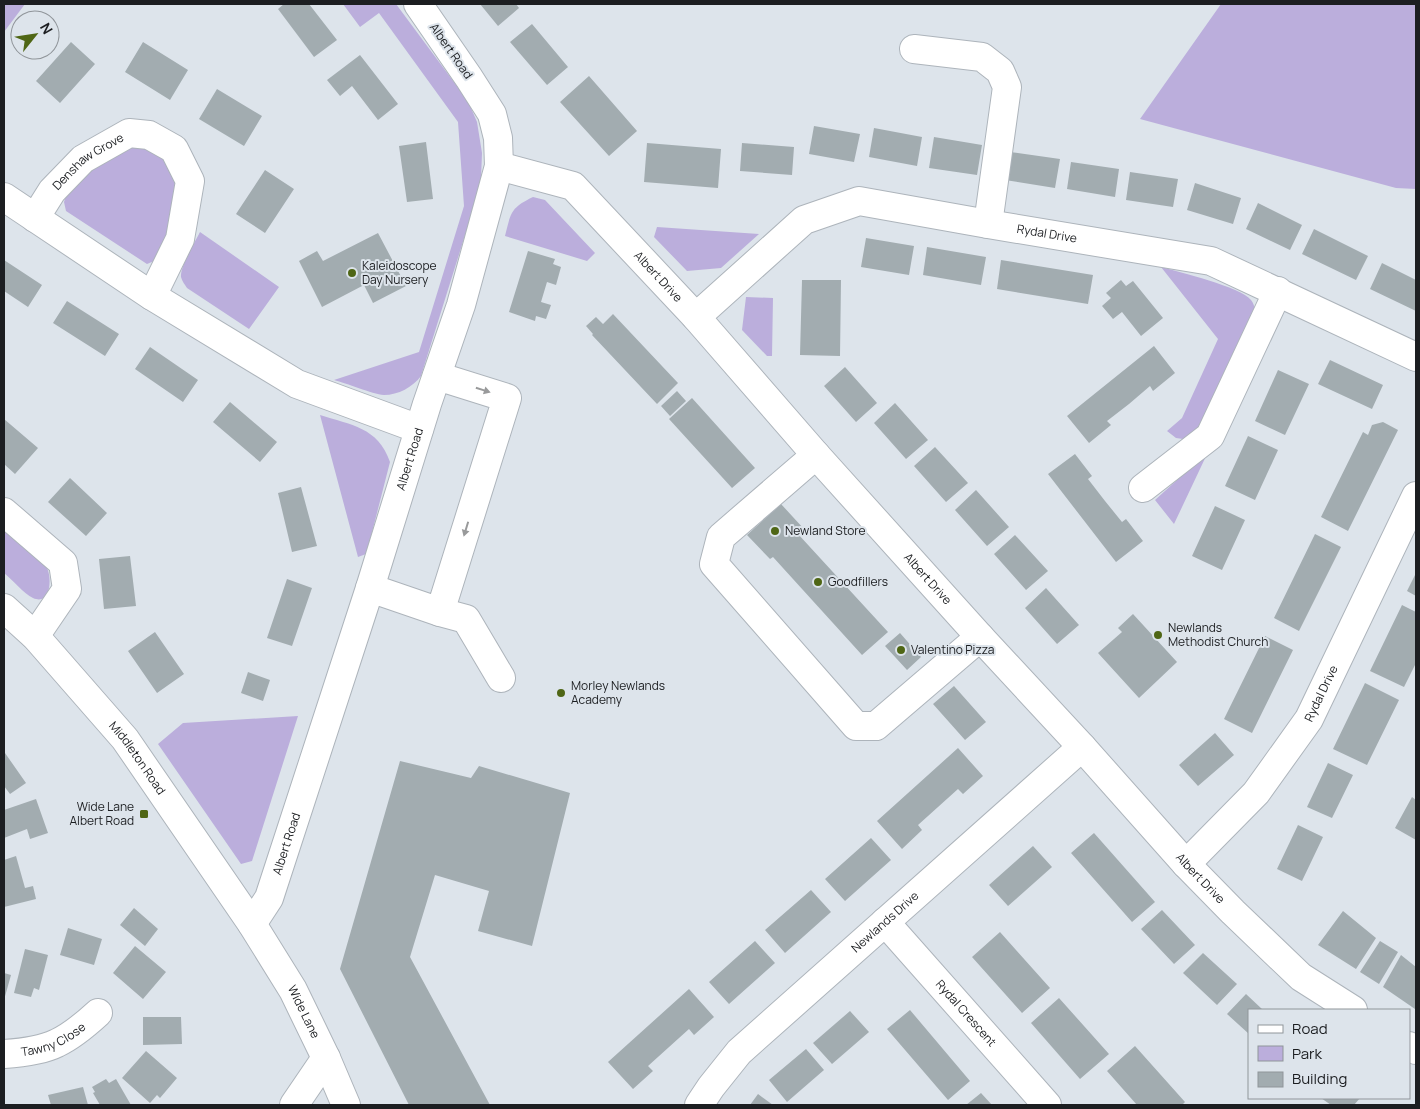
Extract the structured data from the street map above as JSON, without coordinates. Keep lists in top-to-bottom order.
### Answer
{
  "streets": {
    "street": [
      "Albert Road",
      "Denshaw Grove",
      "Rydal Drive",
      "Albert Drive",
      "Middleton Road",
      "Newlands Drive",
      "Wide Lane",
      "Rydal Crescent",
      "Tawny Close"
    ]
  },
  "crossings": [
    ["Albert Road", "Albert Drive"],
    ["Albert Road", "Middleton Road"],
    ["Albert Road", "Wide Lane"],
    ["Rydal Drive", "Albert Drive"],
    ["Albert Drive", "Newlands Drive"],
    ["Middleton Road", "Wide Lane"],
    ["Newlands Drive", "Rydal Crescent"]
  ],
  "places": {
    "other": [
      "Kaleidoscope Day Nursery",
      "Newland Store",
      "Goodfillers",
      "Newlands Methodist Church",
      "Valentino Pizza",
      "Morley Newlands Academy"
    ],
    "transit": ["Wide Lane Albert Road"]
  },
  "legend": ["Road", "Park", "Building"],
  "north": "top right"
}
